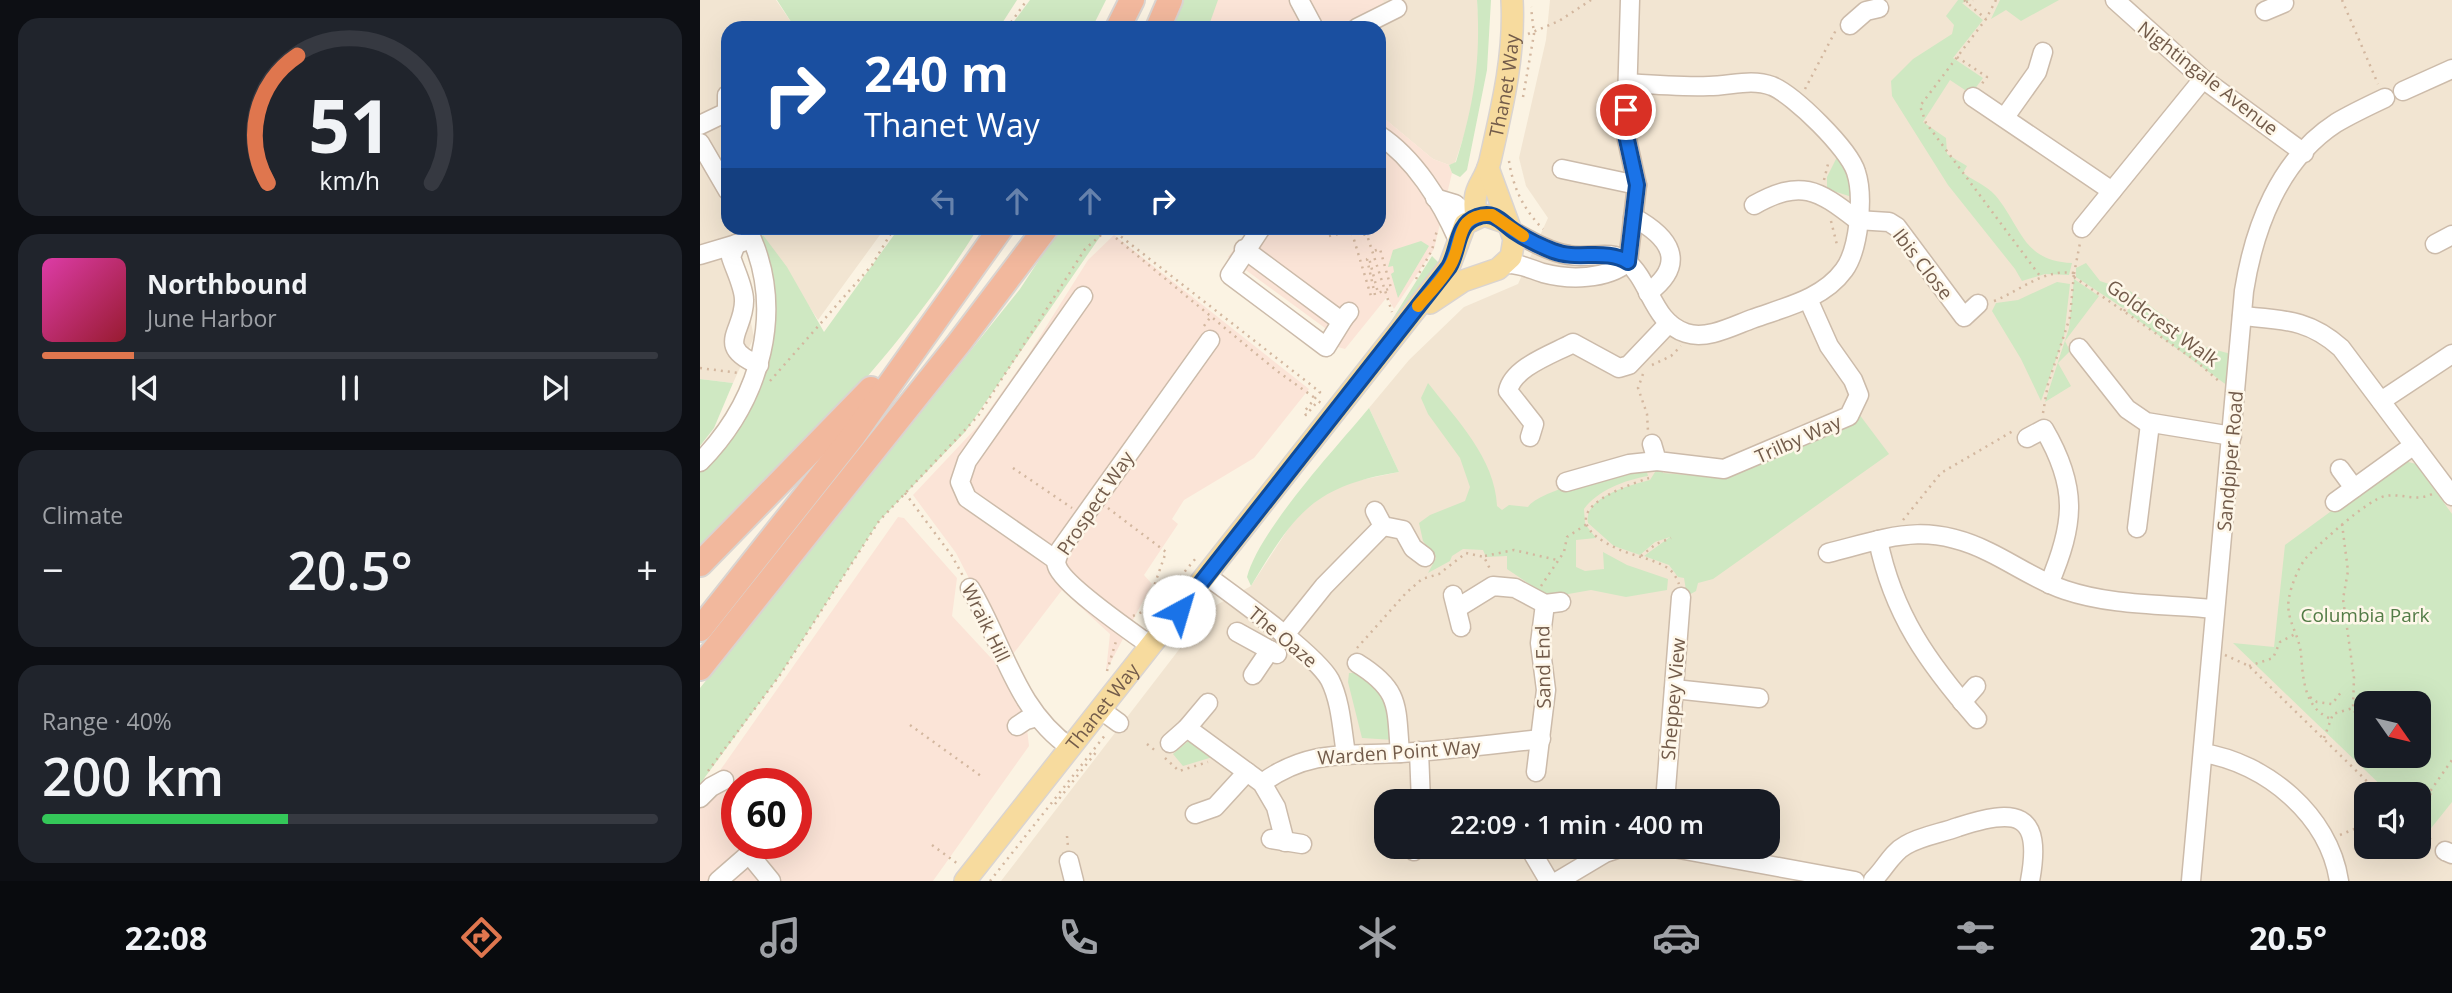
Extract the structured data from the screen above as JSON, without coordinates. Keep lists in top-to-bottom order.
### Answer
{
  "streets": {
    "main road": ["Thanet Way"],
    "street": [
      "Nightingale Avenue",
      "Ibis Close",
      "Trilby Way",
      "Sandpiper Road",
      "Prospect Way",
      "Wraik Hill",
      "The Oaze",
      "Sand End",
      "Sheppey View",
      "Warden Point Way"
    ],
    "path": ["Goldcrest Walk"]
  },
  "crossings": [
    ["Nightingale Avenue", "Sandpiper Road"],
    ["Thanet Way", "Prospect Way"],
    ["Thanet Way", "Wraik Hill"],
    ["Thanet Way", "The Oaze"],
    ["Goldcrest Walk", "Sandpiper Road"],
    ["The Oaze", "Warden Point Way"],
    ["Sand End", "Warden Point Way"]
  ],
  "parks": ["Columbia Park"],
  "north": "bottom right",
  "page": {
    "turn": ["240 m", "Thanet Way"],
    "song": ["Northbound", "June Harbor"],
    "tile": [
      "Climate",
      ["Range · 40%", "200 km"]
    ],
    "heat": ["−", "20.5°", "+"],
    "limit": "60",
    "trip": "22:09 · 1 min · 400 m",
    "tabs": ["22:08", "20.5°"],
    "gauge": ["51", "km/h"]
  }
}
